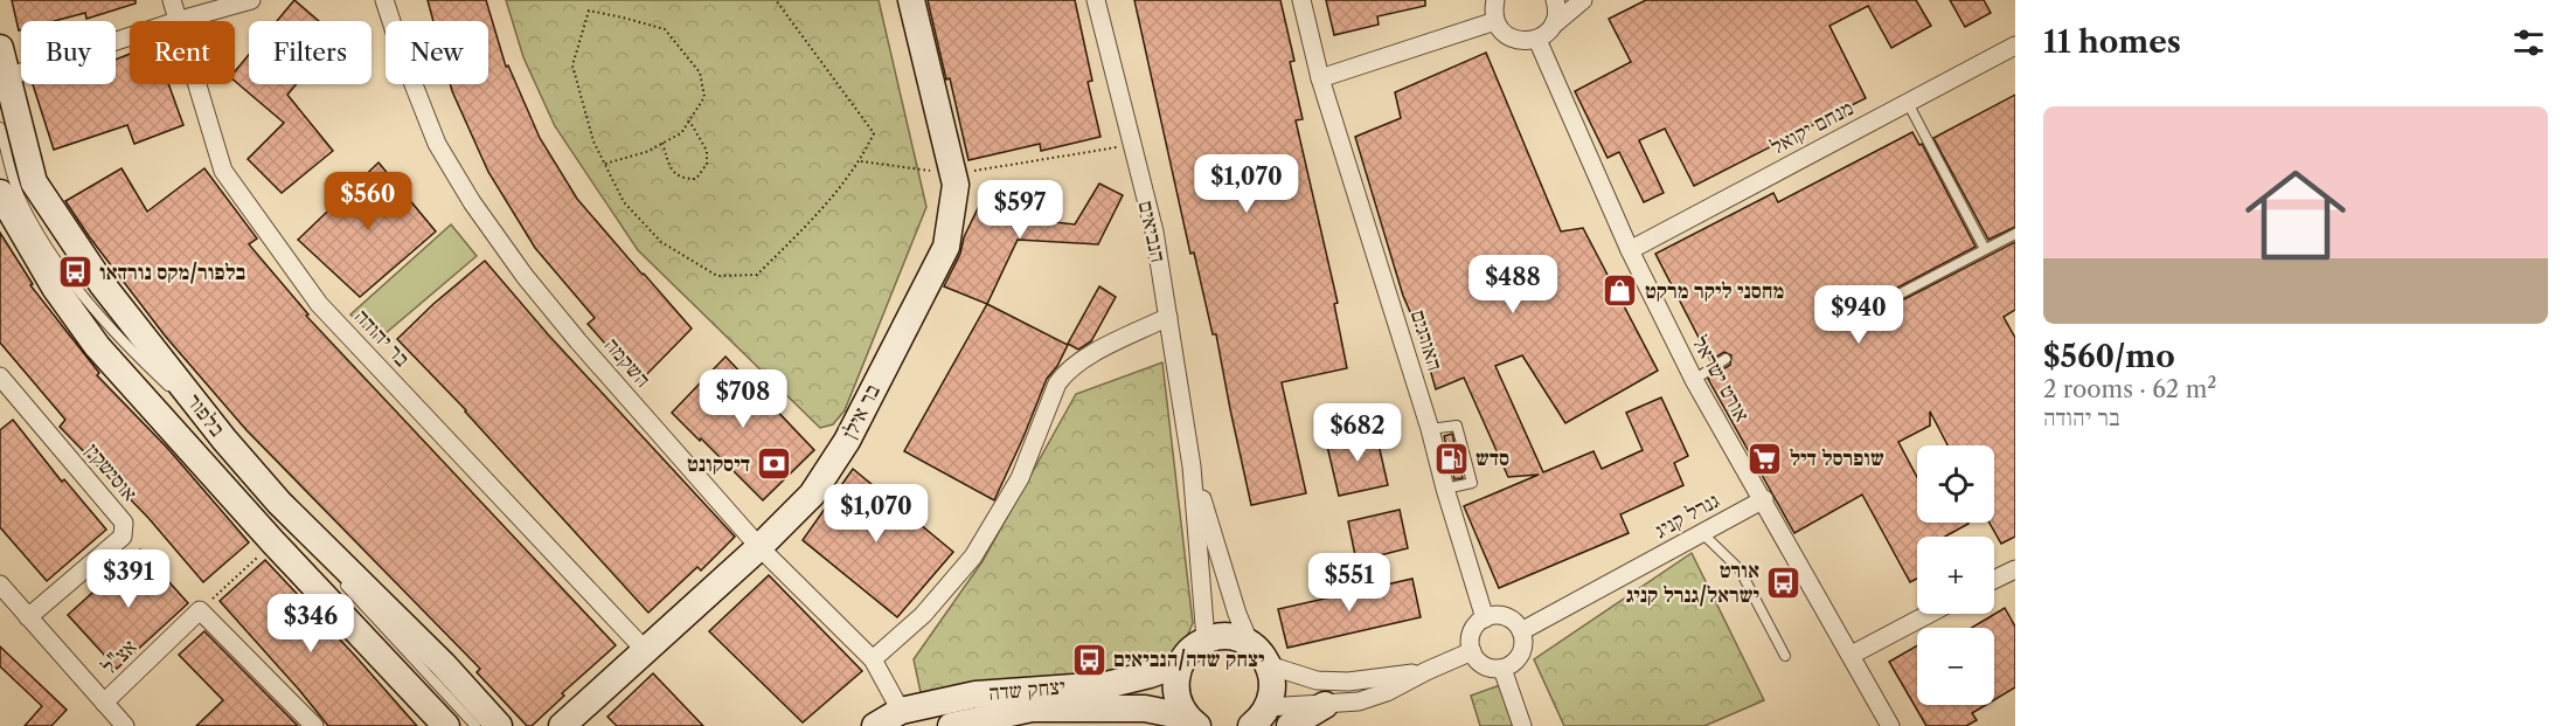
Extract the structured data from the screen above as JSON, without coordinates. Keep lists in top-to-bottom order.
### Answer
{
  "streets": {
    "street": [
      "מנחם יקואל",
      "הנביאים",
      "בר יהודה",
      "האורגים",
      "השקמה",
      "אורט ישראל",
      "בר אילן",
      "בלפור",
      "אוסישקין",
      "גנרל קניג",
      "אצ\"ל",
      "יצחק שדה"
    ]
  },
  "crossings": [
    ["מנחם יקואל", "אורט ישראל"],
    ["בר יהודה", "בר אילן"],
    ["האורגים", "גנרל קניג"],
    ["השקמה", "בר אילן"],
    ["השקמה", "יצחק שדה"],
    ["אורט ישראל", "גנרל קניג"]
  ],
  "places": {
    "bus stop": ["בלפור/מקס נורדאו", "אורט ישראל/גנרל קניג", "יצחק שדה/הנביאים"],
    "shop": ["מחסני ליקר מרקט"],
    "fuel station": ["סדש"],
    "supermarket": ["שופרסל דיל"],
    "bank": ["דיסקונט"]
  },
  "page": {
    "heading": "11 homes",
    "chip": [
      "Buy",
      "Rent",
      "Filters",
      "New"
    ],
    "list": [
      {
        "name": "$560/mo",
        "note": "2 rooms · 62 m² · בר יהודה"
      }
    ],
    "price": [
      "$1,070",
      "$560",
      "$597",
      "$488",
      "$940",
      "$708",
      "$682",
      "$1,070",
      "$391",
      "$551",
      "$346"
    ],
    "map_buttons": ["+", "−"]
  }
}
